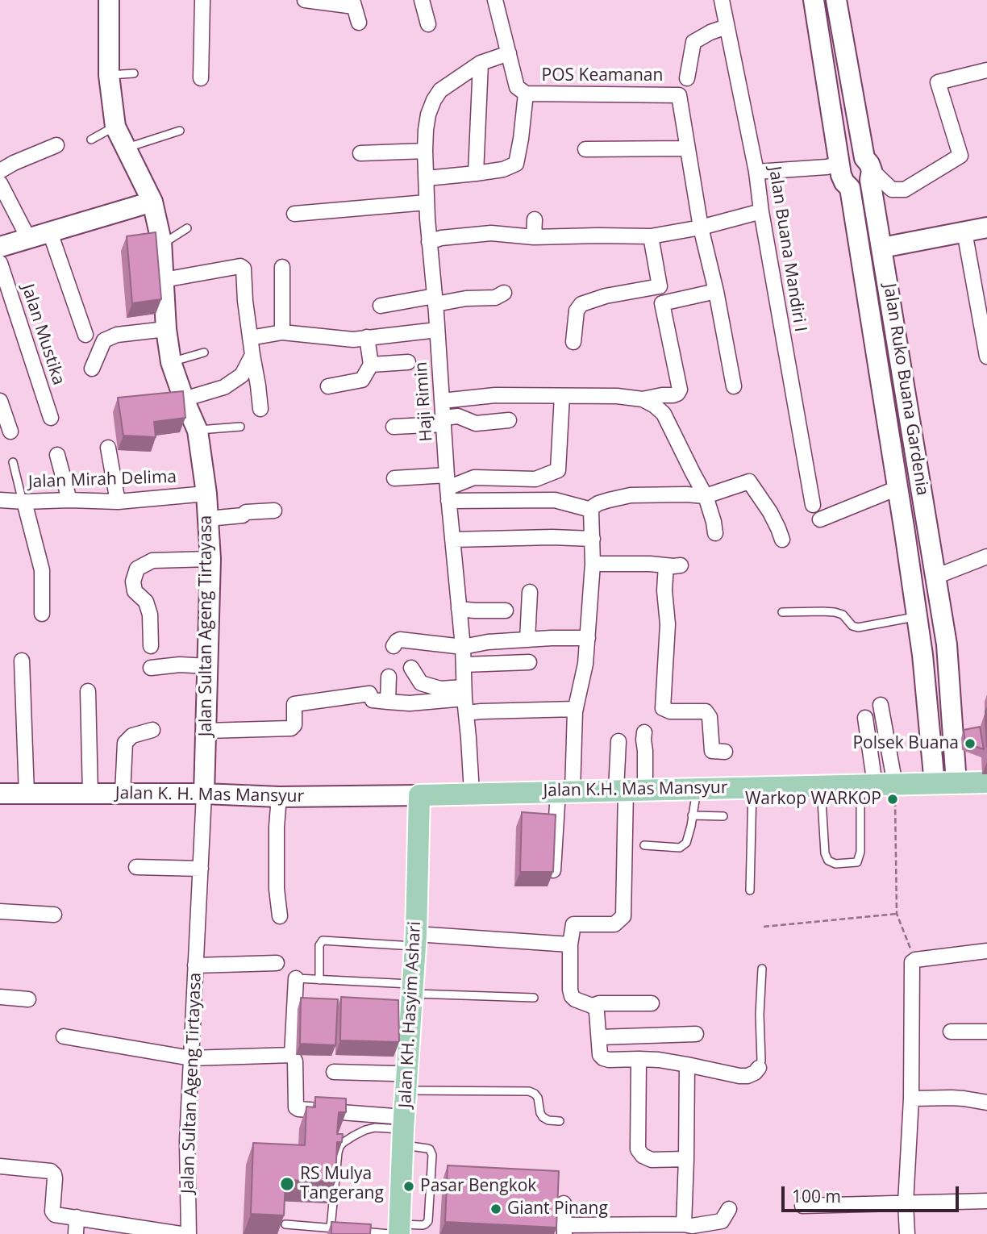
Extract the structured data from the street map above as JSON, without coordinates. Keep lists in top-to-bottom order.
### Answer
{
  "streets": {
    "main road": ["Jalan K.H. Mas Mansyur", "Jalan KH. Hasyim Ashari"],
    "street": [
      "POS Keamanan",
      "Jalan Buana Mandiri I",
      "Jalan Mustika",
      "Jalan Ruko Buana Gardenia",
      "Haji Rimin",
      "Jalan Mirah Delima",
      "Jalan Sultan Ageng Tirtayasa",
      "Jalan K. H. Mas Mansyur"
    ]
  },
  "crossings": [
    ["POS Keamanan", "Haji Rimin"],
    ["Jalan Ruko Buana Gardenia", "Jalan K.H. Mas Mansyur"],
    ["Haji Rimin", "Jalan K.H. Mas Mansyur"],
    ["Jalan Mirah Delima", "Jalan Sultan Ageng Tirtayasa"],
    ["Jalan Sultan Ageng Tirtayasa", "Jalan K. H. Mas Mansyur"],
    ["Jalan K.H. Mas Mansyur", "Jalan K. H. Mas Mansyur"],
    ["Jalan K.H. Mas Mansyur", "Jalan KH. Hasyim Ashari"],
    ["Jalan K. H. Mas Mansyur", "Jalan KH. Hasyim Ashari"]
  ],
  "places": [
    "Polsek Buana",
    "Warkop WARKOP",
    "RS Mulya Tangerang",
    "Pasar Bengkok",
    "Giant Pinang"
  ],
  "scale_bar": "100 m"
}
